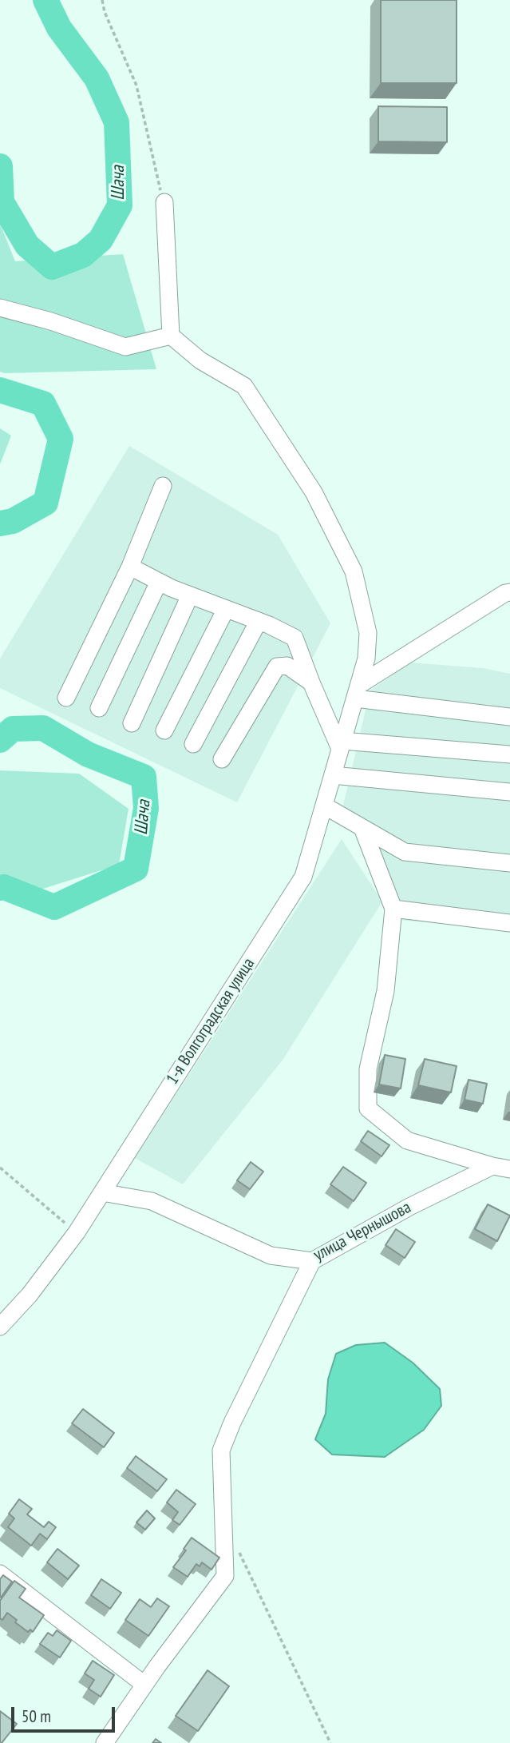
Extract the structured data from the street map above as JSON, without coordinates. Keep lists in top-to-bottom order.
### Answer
{
  "streets": {
    "street": ["1-я Волгоградская улица", "улица Чернышова"]
  },
  "crossings": [
    ["1-я Волгоградская улица", "улица Чернышова"]
  ],
  "water": ["Шача"],
  "scale_bar": "50 m"
}
